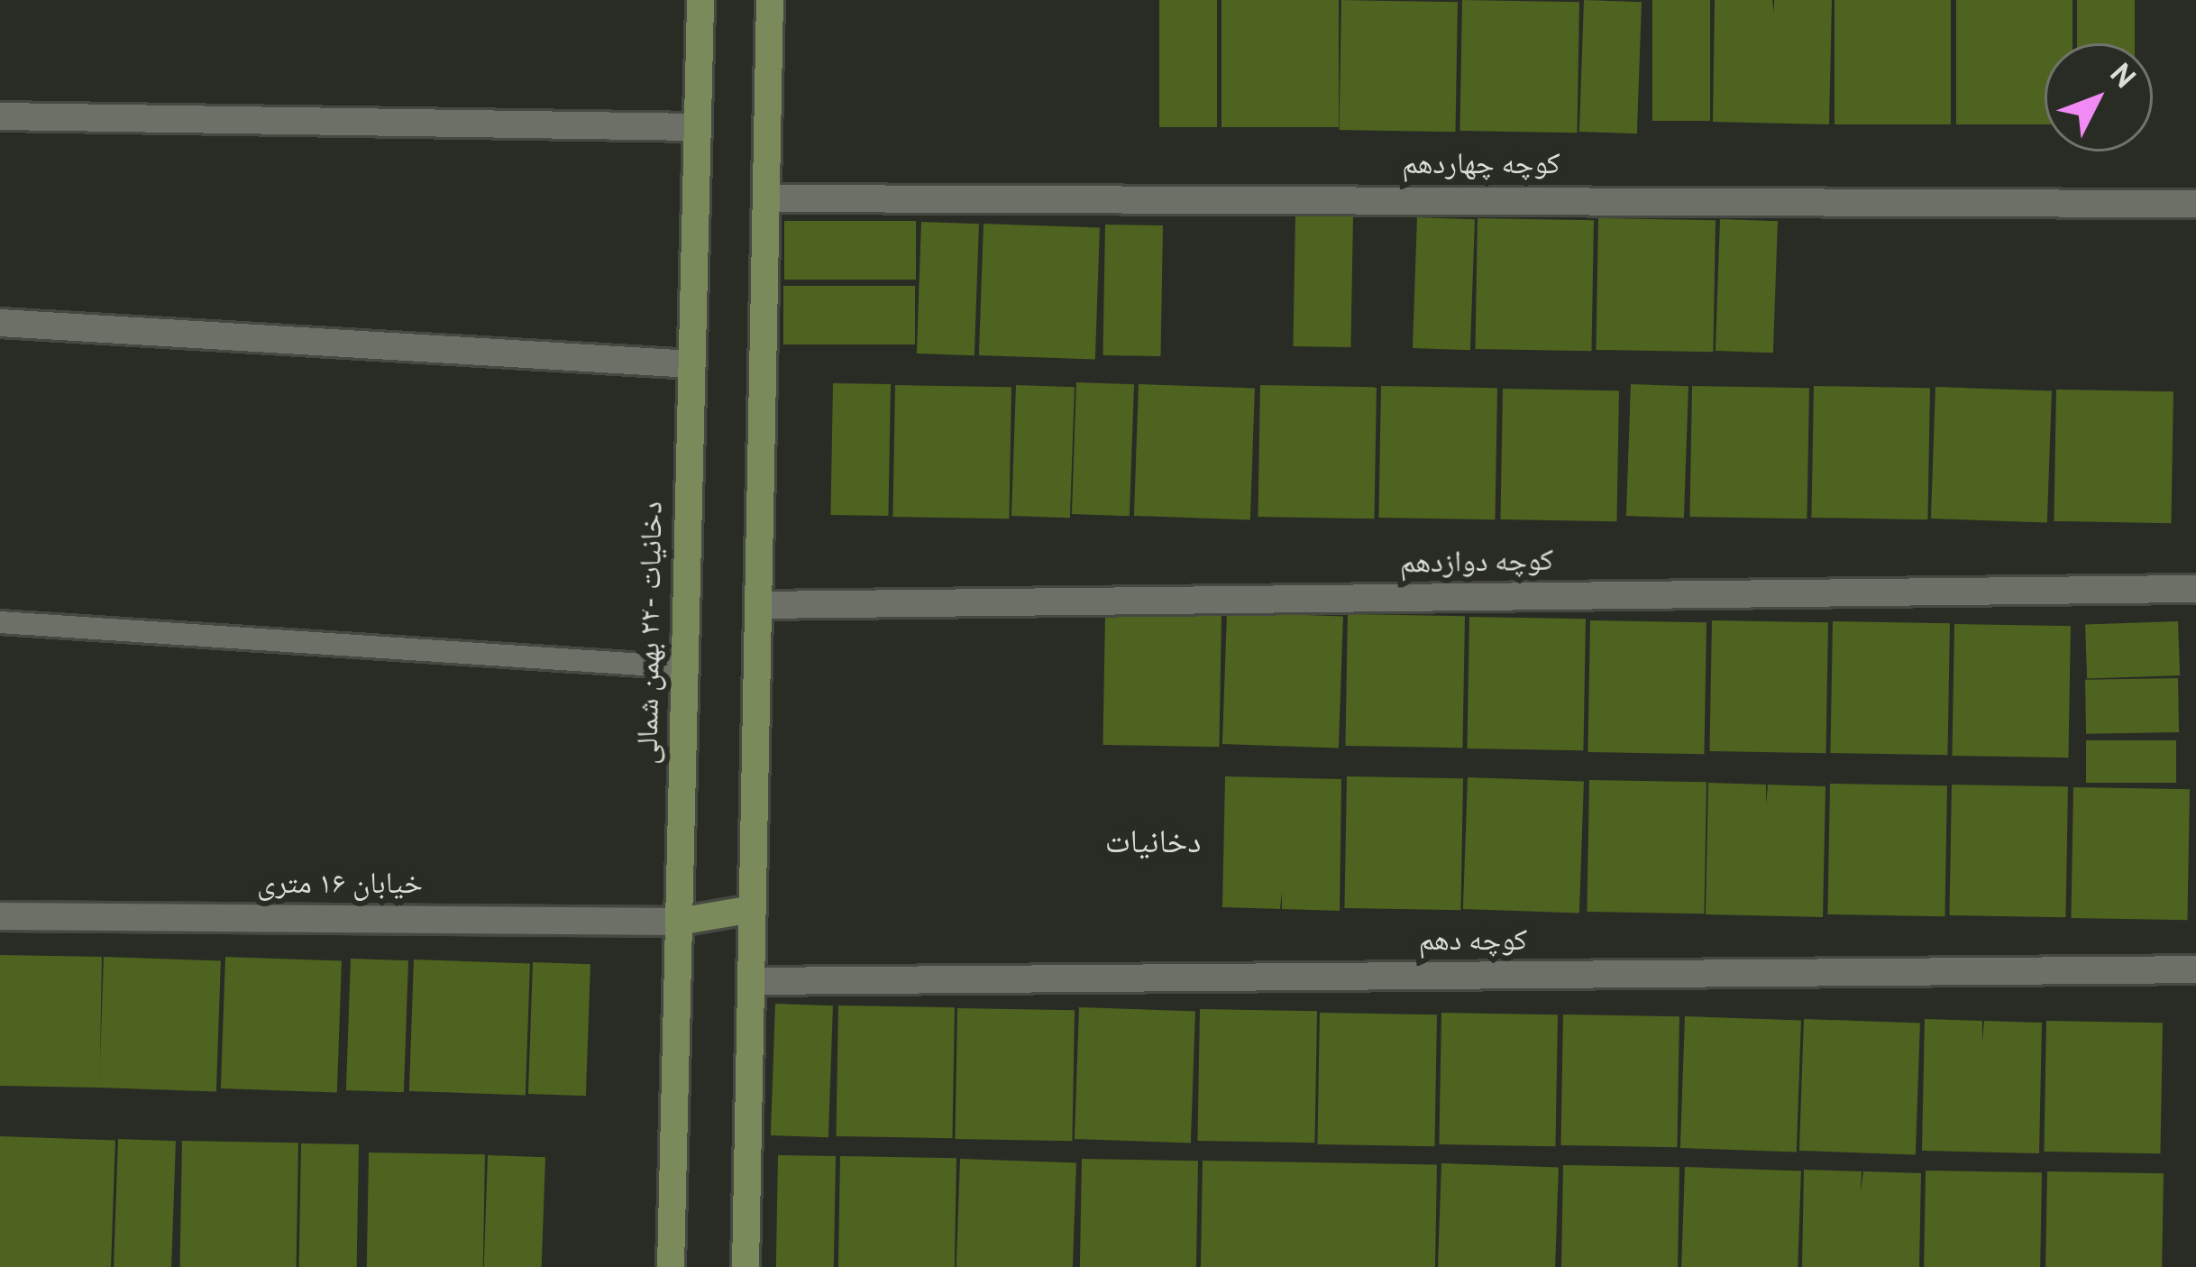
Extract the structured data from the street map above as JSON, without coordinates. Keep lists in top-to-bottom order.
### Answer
{
  "streets": {
    "street": [
      "کوچه چهاردهم",
      "کوچه دوازدهم",
      "دخانیات -۲۲ بهمن شمالی",
      "خیابان ۱۶ متری",
      "کوچه دهم"
    ]
  },
  "crossings": [
    ["دخانیات -۲۲ بهمن شمالی", "خیابان ۱۶ متری"]
  ],
  "districts": ["دخانیات"],
  "north": "top right"
}
